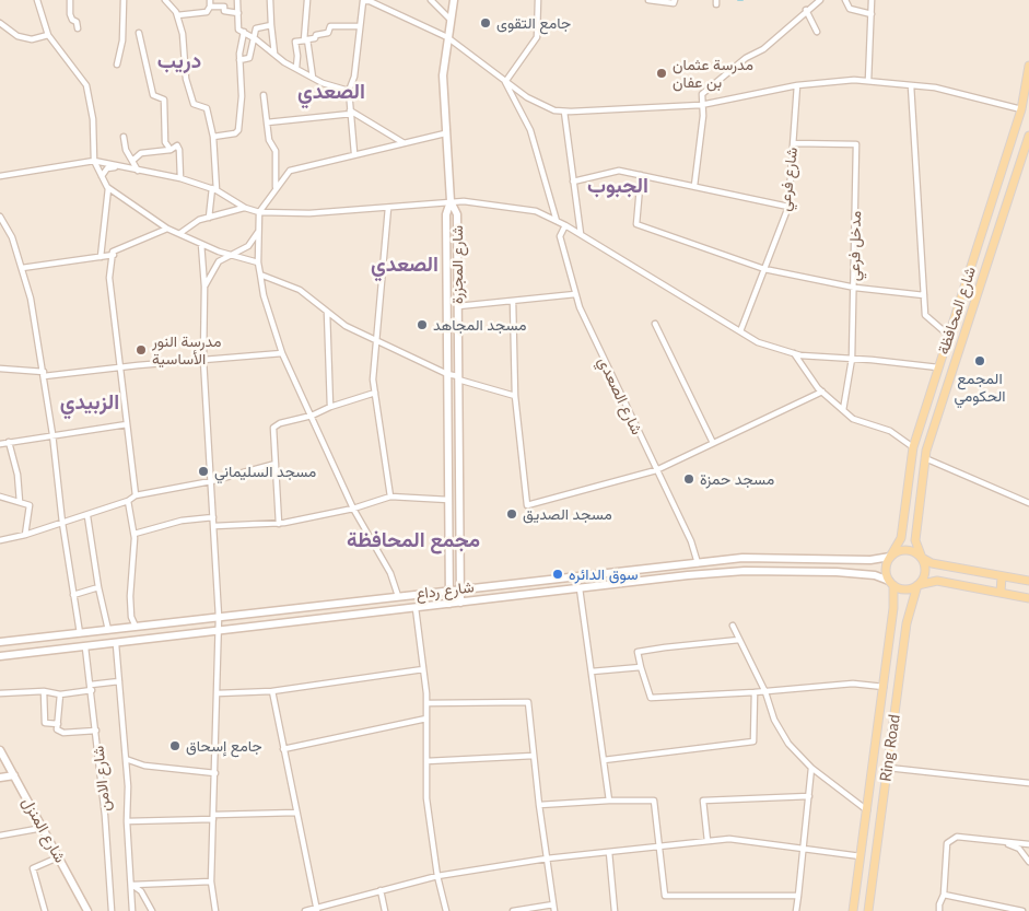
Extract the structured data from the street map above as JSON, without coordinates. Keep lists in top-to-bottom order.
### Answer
{
  "streets": {
    "main road": [
      "شارع المجزرة",
      "شارع المحافظة",
      "شارع رداع",
      "Ring Road",
      "شارع المنزل"
    ],
    "street": [
      "شارع فرعي",
      "مدخل فرعي",
      "شارع الصعدي",
      "شارع الامن"
    ]
  },
  "crossings": [
    ["شارع فرعي", "مدخل فرعي"],
    ["شارع المجزرة", "شارع رداع"],
    ["شارع المحافظة", "شارع رداع"],
    ["شارع المحافظة", "Ring Road"],
    ["شارع الصعدي", "شارع رداع"],
    ["شارع رداع", "Ring Road"],
    ["شارع رداع", "شارع الامن"]
  ],
  "districts": [
    "دريب",
    "الصعدي",
    "الجبوب",
    "الصعدي",
    "الزبيدي",
    "مجمع المحافظة"
  ],
  "places": [
    "جامع التقوى",
    "مدرسة عثمان بن عفان",
    "مسجد المجاهد",
    "مدرسة النور الأساسية",
    "المجمع الحكومي",
    "مسجد السليماني",
    "مسجد حمزة",
    "مسجد الصديق",
    "سوق الدائره",
    "جامع إسحاق"
  ]
}
